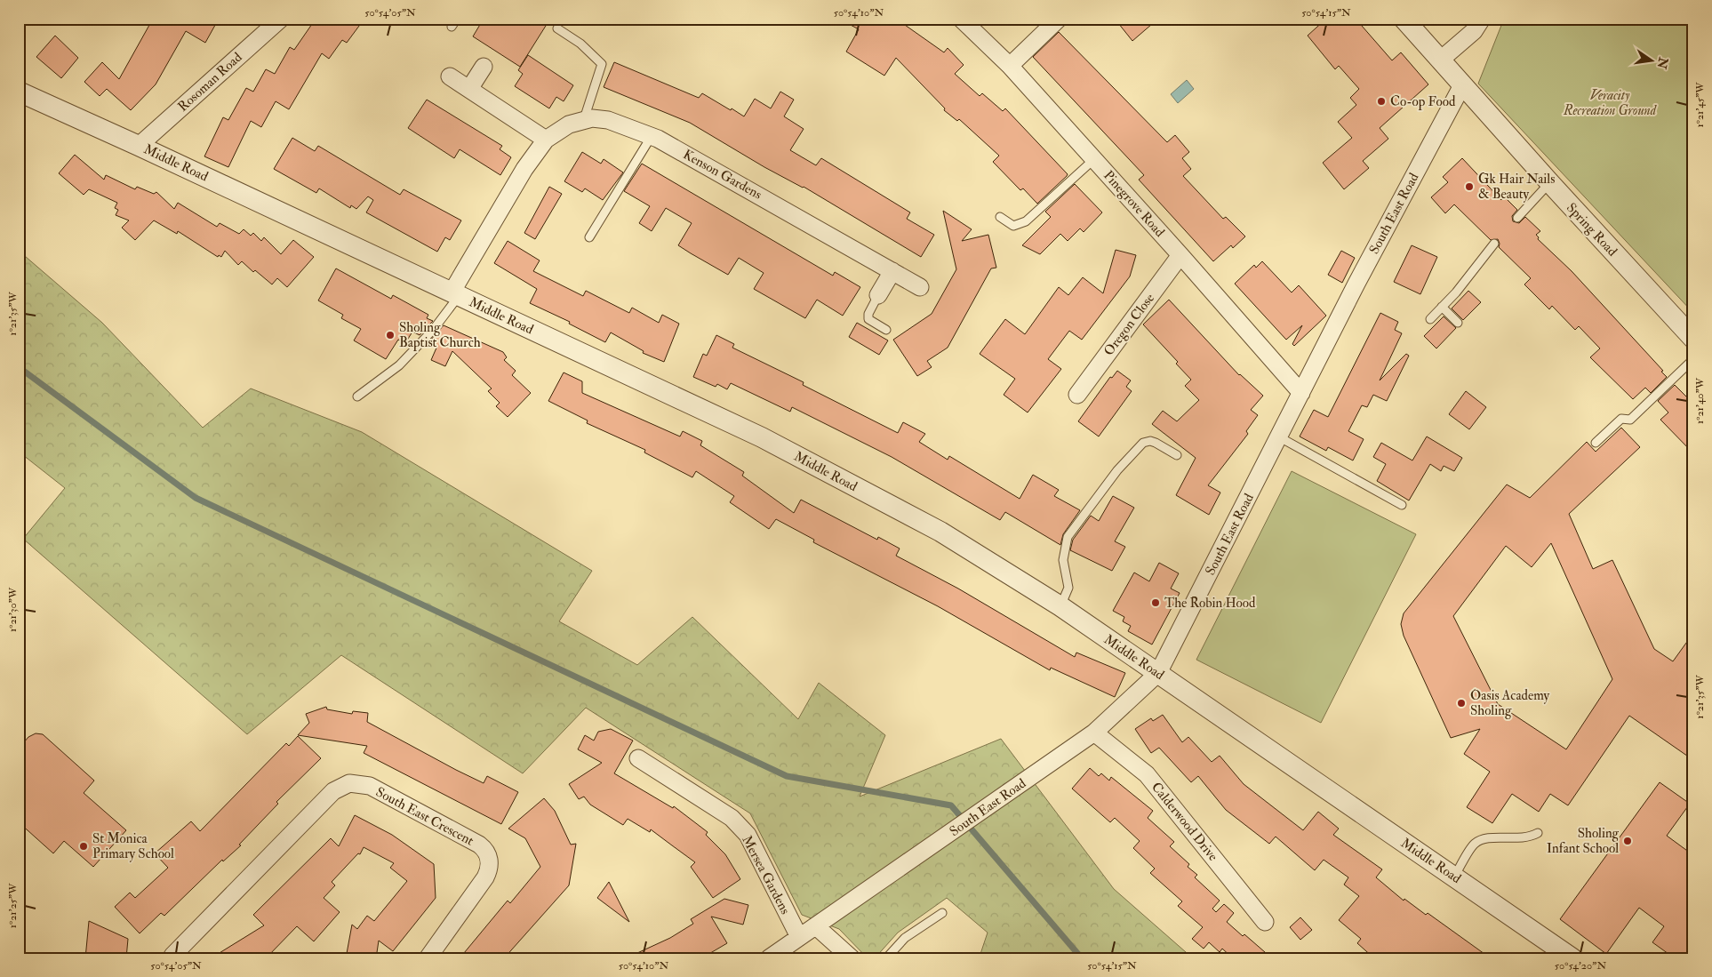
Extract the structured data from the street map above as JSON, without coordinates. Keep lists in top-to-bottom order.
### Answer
{
  "streets": {
    "street": [
      "Rosoman Road",
      "Middle Road",
      "Kenson Gardens",
      "Pinegrove Road",
      "South East Road",
      "Spring Road",
      "Oregon Close",
      "South East Crescent",
      "Calderwood Drive",
      "Mersea Gardens"
    ]
  },
  "crossings": [
    ["Rosoman Road", "Middle Road"],
    ["Middle Road", "Kenson Gardens"],
    ["Middle Road", "South East Road"],
    ["Pinegrove Road", "South East Road"],
    ["Pinegrove Road", "Oregon Close"],
    ["South East Road", "Spring Road"],
    ["South East Road", "Calderwood Drive"],
    ["South East Road", "Mersea Gardens"]
  ],
  "parks": ["Veracity Recreation Ground"],
  "places": [
    "Co-op Food",
    "Gk Hair Nails & Beauty",
    "Sholing Baptist Church",
    "The Robin Hood",
    "Oasis Academy Sholing",
    "Sholing Infant School",
    "St Monica Primary School"
  ],
  "north": "right",
  "coordinates": [
    "50°54'05\"N",
    "50°54'10\"N",
    "50°54'15\"N",
    "1°21'45\"W",
    "1°21'35\"W",
    "1°21'40\"W",
    "1°21'30\"W",
    "1°21'25\"W",
    "50°54'20\"N"
  ]
}
